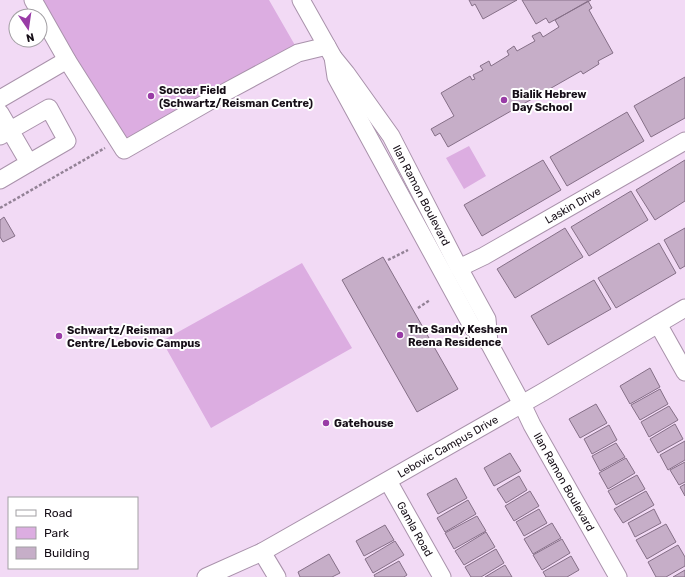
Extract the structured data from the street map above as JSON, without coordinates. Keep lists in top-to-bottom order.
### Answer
{
  "streets": {
    "street": [
      "Ilan Ramon Boulevard",
      "Laskin Drive",
      "Lebovic Campus Drive",
      "Gamla Road"
    ]
  },
  "crossings": [
    ["Ilan Ramon Boulevard", "Laskin Drive"],
    ["Ilan Ramon Boulevard", "Lebovic Campus Drive"],
    ["Lebovic Campus Drive", "Gamla Road"]
  ],
  "places": [
    "Soccer Field (Schwartz/Reisman Centre)",
    "Bialik Hebrew Day School",
    "The Sandy Keshen Reena Residence",
    "Schwartz/Reisman Centre/Lebovic Campus",
    "Gatehouse"
  ],
  "legend": ["Road", "Park", "Building"],
  "north": "bottom"
}
